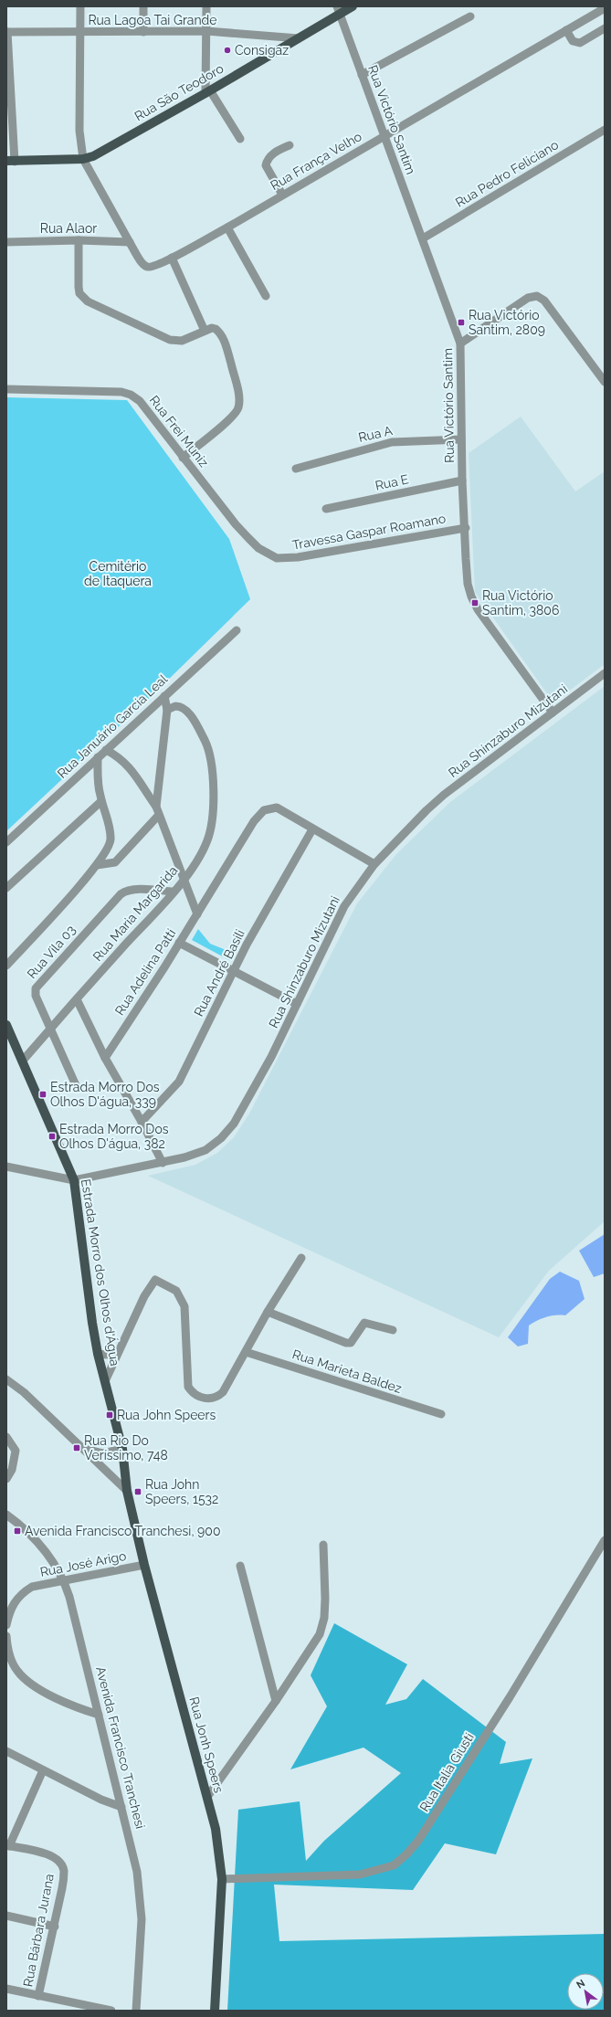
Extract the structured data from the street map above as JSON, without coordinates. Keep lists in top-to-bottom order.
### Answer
{
  "streets": {
    "main road": ["Rua São Teodoro", "Estrada Morro dos Olhos d'Água", "Rua Jonh Speers"],
    "street": [
      "Rua Lagoa Tai Grande",
      "Rua Victório Santim",
      "Rua França Velho",
      "Rua Pedro Feliciano",
      "Rua Alaor",
      "Rua Frei Muniz",
      "Rua A",
      "Rua E",
      "Travessa Gaspar Roamano",
      "Rua Januário Garcia Leal",
      "Rua Shinzaburo Mizutani",
      "Rua Maria Margarida",
      "Rua Vila 03",
      "Rua Adelina Patti",
      "Rua André Basili",
      "Rua Marieta Baldez",
      "Rua José Arigo",
      "Avenida Francisco Tranchesi",
      "Rua Italia Giusti",
      "Rua Bárbara Jurana"
    ]
  },
  "crossings": [
    ["Rua Lagoa Tai Grande", "Rua São Teodoro"],
    ["Rua São Teodoro", "Rua Victório Santim"],
    ["Rua São Teodoro", "Rua França Velho"],
    ["Rua Victório Santim", "Rua França Velho"],
    ["Rua Victório Santim", "Rua Pedro Feliciano"],
    ["Rua Victório Santim", "Rua A"],
    ["Rua Victório Santim", "Rua E"],
    ["Rua Victório Santim", "Travessa Gaspar Roamano"],
    ["Rua Victório Santim", "Rua Shinzaburo Mizutani"],
    ["Rua França Velho", "Rua Alaor"],
    ["Rua Frei Muniz", "Travessa Gaspar Roamano"],
    ["Rua Shinzaburo Mizutani", "Estrada Morro dos Olhos d'Água"],
    ["Rua Maria Margarida", "Rua Vila 03"],
    ["Rua Maria Margarida", "Estrada Morro dos Olhos d'Água"],
    ["Rua Adelina Patti", "Rua André Basili"],
    ["Estrada Morro dos Olhos d'Água", "Rua Jonh Speers"],
    ["Rua José Arigo", "Rua Jonh Speers"],
    ["Rua José Arigo", "Avenida Francisco Tranchesi"],
    ["Rua Jonh Speers", "Rua Italia Giusti"]
  ],
  "parks": ["Cemitério de Itaquera"],
  "places": {
    "other": ["Consigaz"],
    "transit": [
      "Rua Victório Santim, 2809",
      "Rua Victório Santim, 3806",
      "Estrada Morro Dos Olhos D'água, 339",
      "Estrada Morro Dos Olhos D'água, 382",
      "Rua John Speers",
      "Rua Rio Do Veríssimo, 748",
      "Rua John Speers, 1532",
      "Avenida Francisco Tranchesi, 900"
    ]
  },
  "north": "top left"
}
